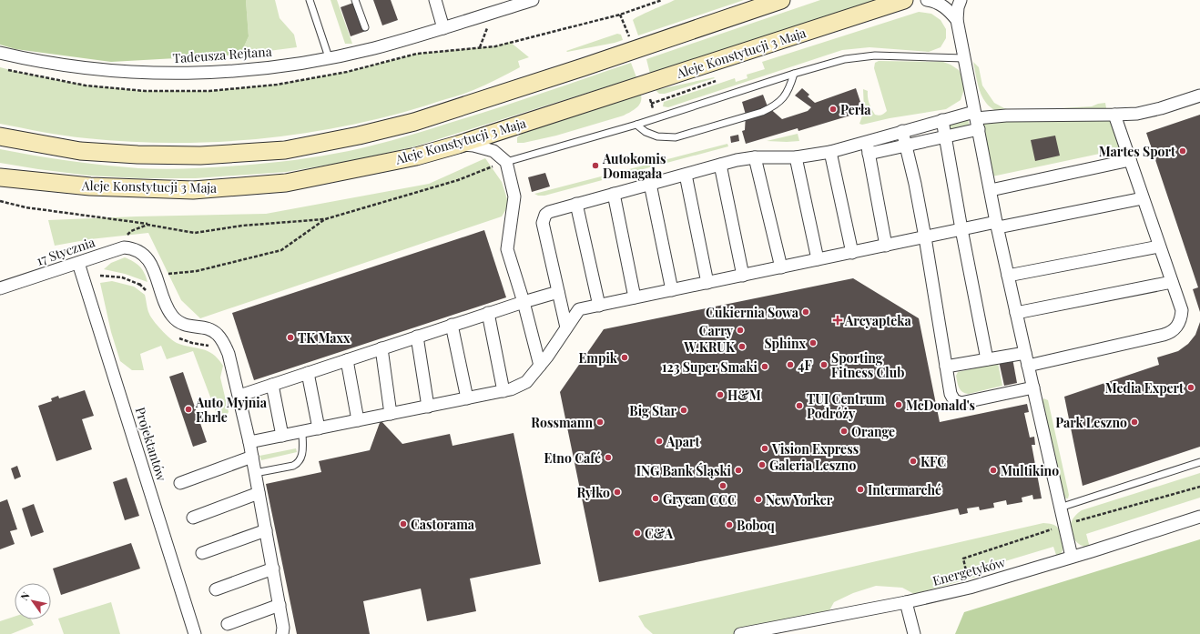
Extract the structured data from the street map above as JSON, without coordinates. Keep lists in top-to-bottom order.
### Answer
{
  "streets": {
    "main road": ["Aleje Konstytucji 3 Maja"],
    "street": [
      "Tadeusza Rejtana",
      "17 Stycznia",
      "Projektantów",
      "Energetyków"
    ]
  },
  "crossings": [
    ["17 Stycznia", "Projektantów"]
  ],
  "places": {
    "other": [
      "Perła",
      "Martes Sport",
      "Autokomis Domagała",
      "Cukiernia Sowa",
      "Carry",
      "TK Maxx",
      "Sphinx",
      "W.KRUK",
      "Empik",
      "4F",
      "Sporting Fitness Club",
      "123 Super Smaki",
      "Media Expert",
      "H&M",
      "McDonald's",
      "TUI Centrum Podróży",
      "Auto Myjnia Ehrle",
      "Big Star",
      "Rossmann",
      "Park Leszno",
      "Orange",
      "Apart",
      "Vision Express",
      "Etno Café",
      "KFC",
      "Galeria Leszno",
      "ING Bank Śląski",
      "Multikino",
      "CCC",
      "Intermarché",
      "Ryłko",
      "Grycan",
      "New Yorker",
      "Castorama",
      "Boboq",
      "C&A"
    ],
    "health": ["Arcyapteka"]
  },
  "north": "top left"
}
